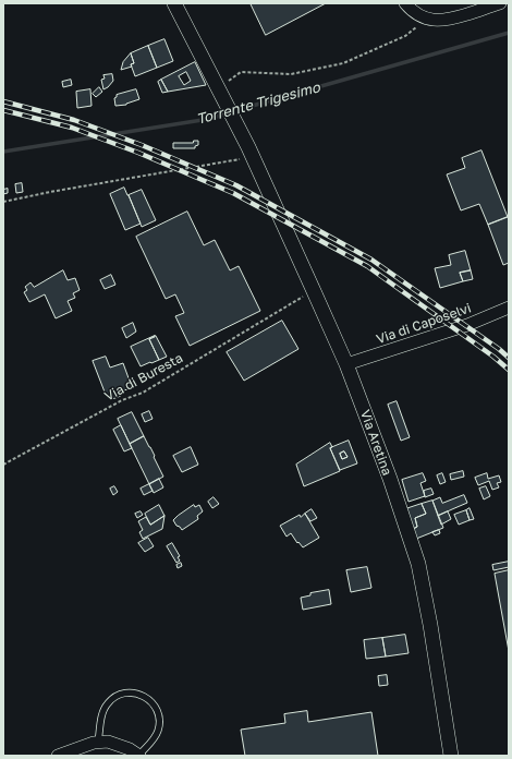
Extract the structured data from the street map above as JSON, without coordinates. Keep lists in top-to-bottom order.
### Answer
{
  "streets": {
    "street": ["Via di Caposelvi", "Via Aretina"],
    "path": ["Via di Buresta"]
  },
  "crossings": [
    ["Via di Caposelvi", "Via Aretina"],
    ["Via di Buresta", "Via Aretina"]
  ],
  "water": ["Torrente Trigesimo"]
}
